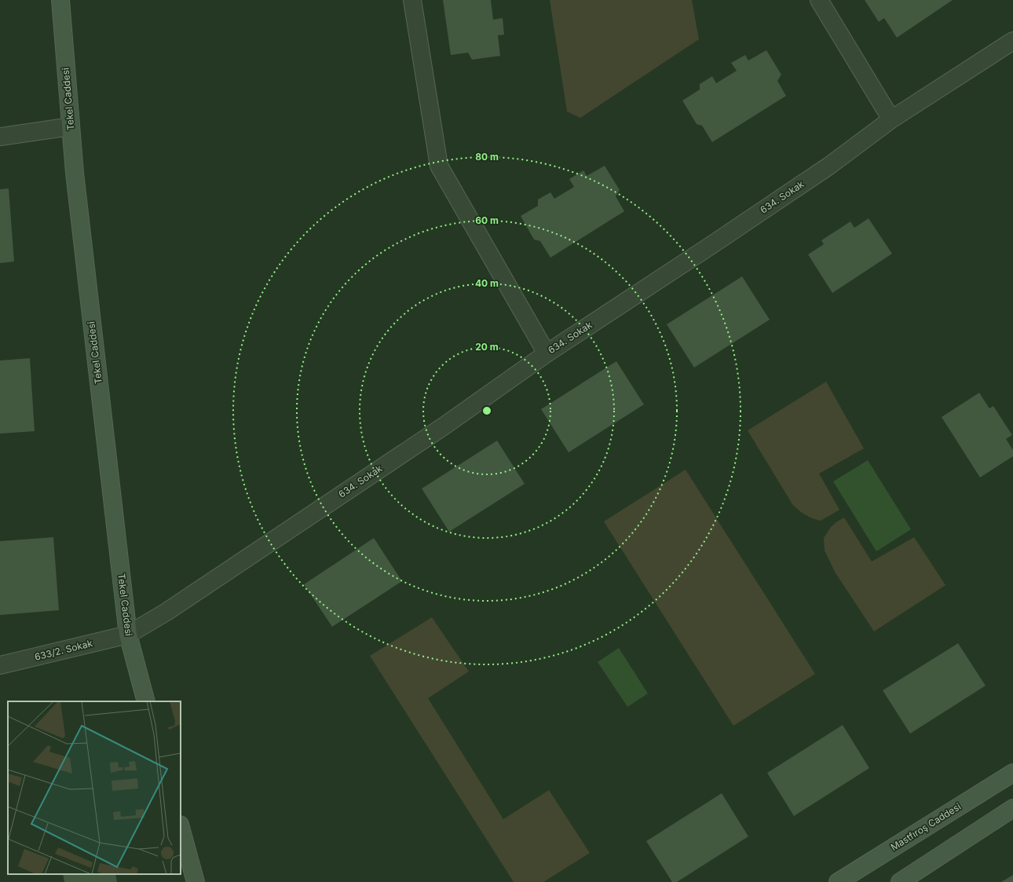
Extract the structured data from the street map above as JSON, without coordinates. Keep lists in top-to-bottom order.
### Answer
{
  "streets": {
    "street": [
      "Tekel Caddesi",
      "634. Sokak",
      "633/2. Sokak",
      "Mastfıroş Caddesi"
    ]
  },
  "crossings": [
    ["Tekel Caddesi", "634. Sokak"],
    ["Tekel Caddesi", "633/2. Sokak"],
    ["634. Sokak", "633/2. Sokak"]
  ],
  "rings": [
    "80 m",
    "60 m",
    "40 m",
    "20 m"
  ]
}
